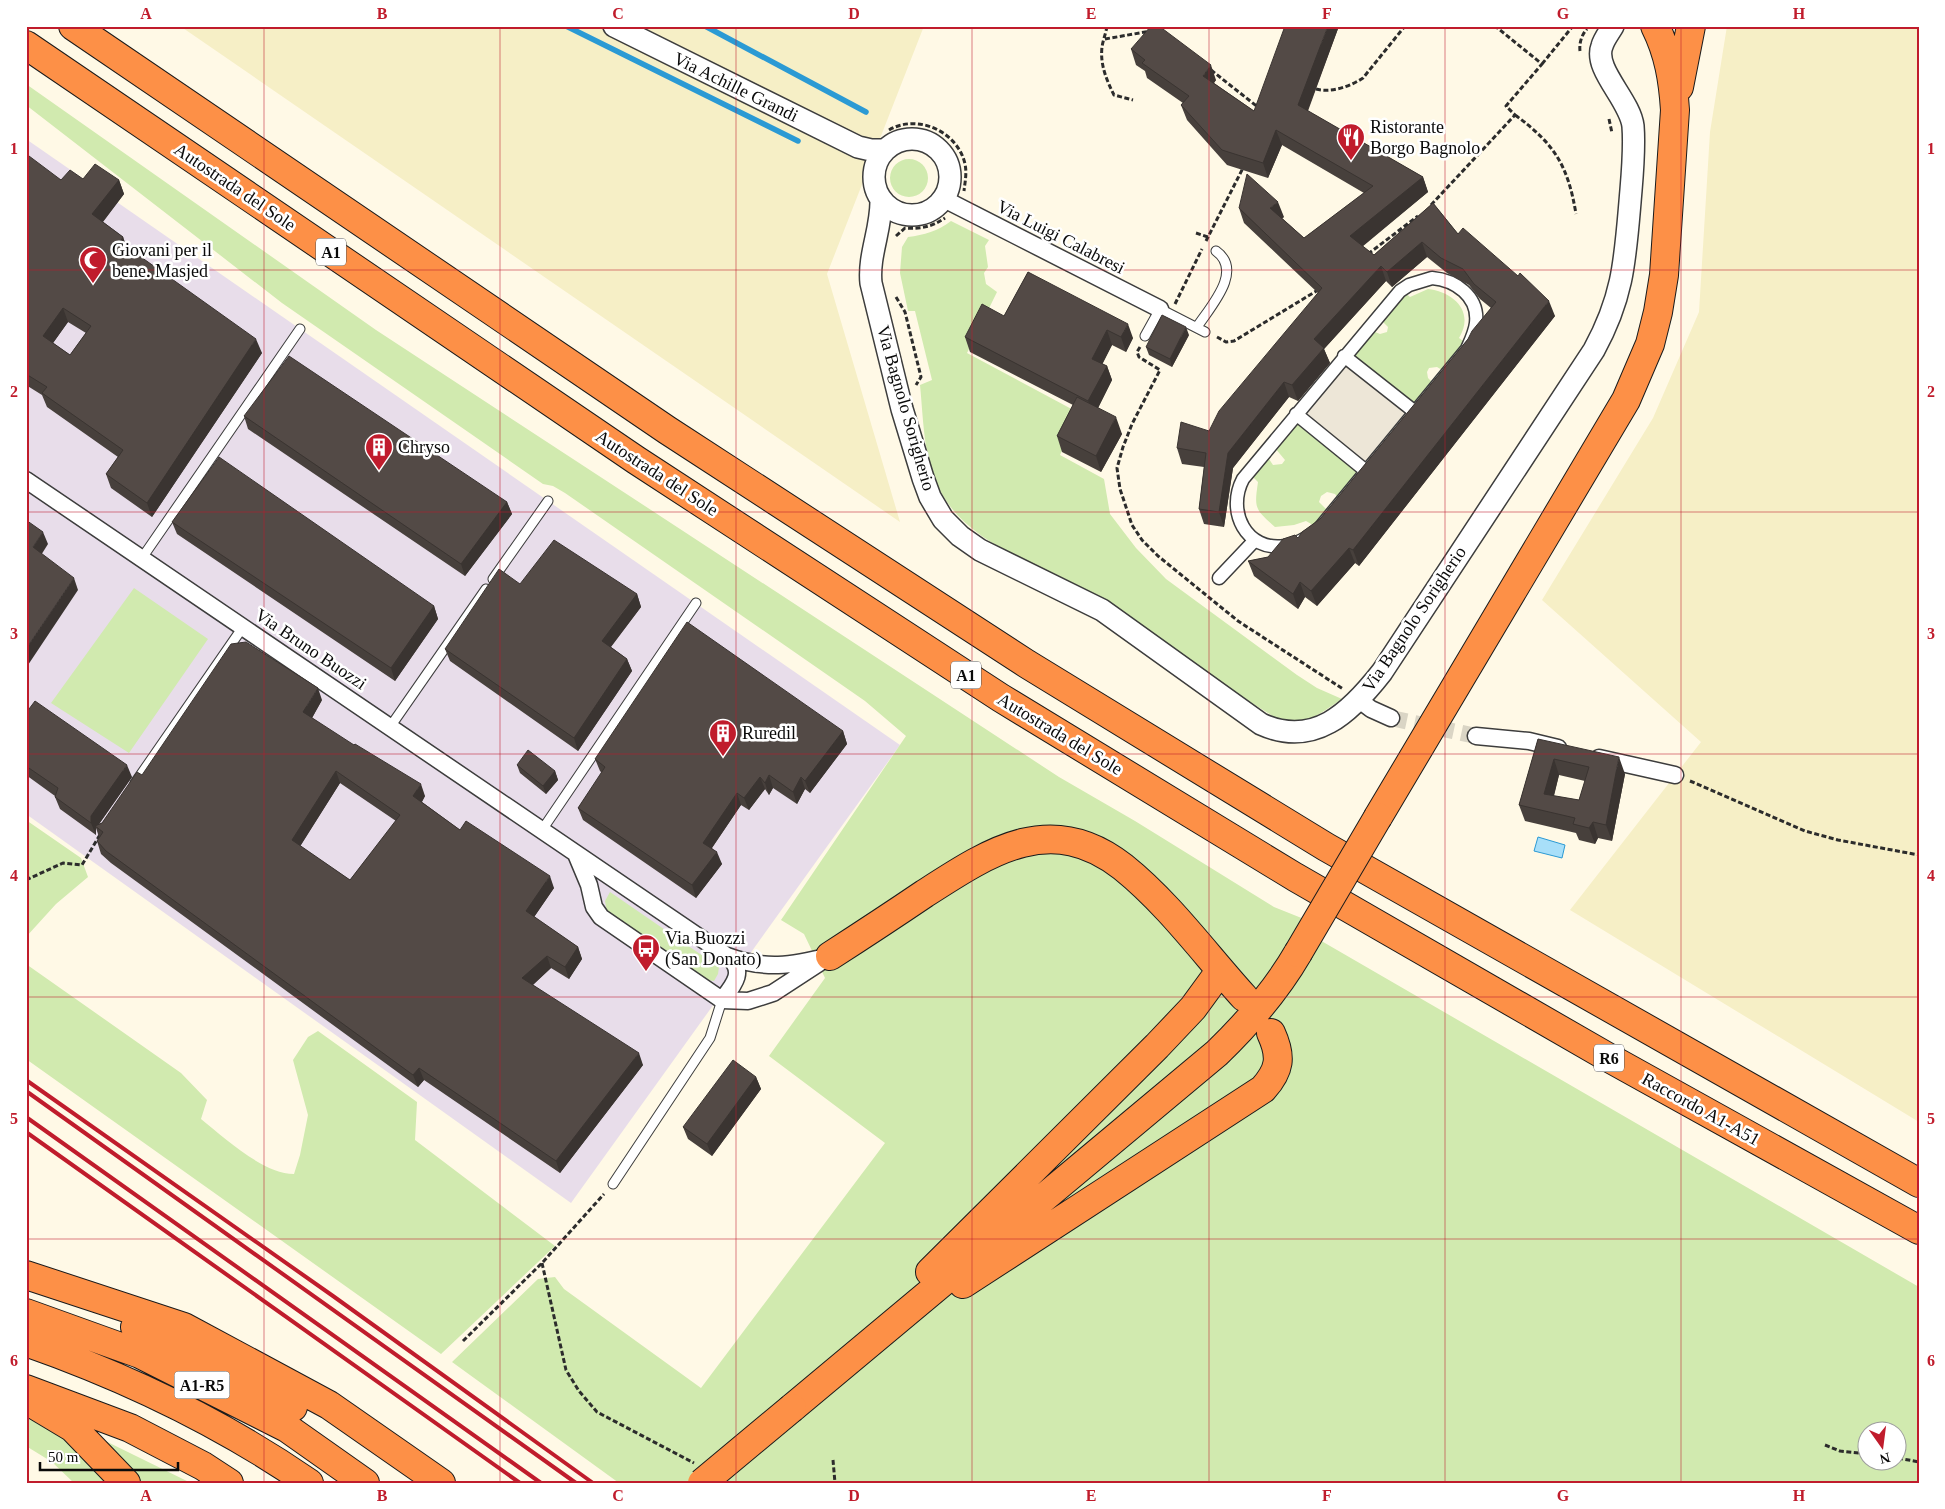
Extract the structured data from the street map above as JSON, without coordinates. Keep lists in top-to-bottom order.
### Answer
{
  "streets": {
    "highway": [
      "Autostrada del Sole",
      "A1",
      "R6",
      "Raccordo A1-A51",
      "A1-R5"
    ],
    "street": [
      "Via Achille Grandi",
      "Via Luigi Calabresi",
      "Via Bagnolo Sorigherio",
      "Via Bruno Buozzi"
    ]
  },
  "crossings": [
    ["Via Achille Grandi", "Via Luigi Calabresi"],
    ["Via Achille Grandi", "Via Bagnolo Sorigherio"],
    ["Autostrada del Sole", "Raccordo A1-A51"],
    ["Via Luigi Calabresi", "Via Bagnolo Sorigherio"],
    ["A1", "R6"]
  ],
  "places": {
    "restaurant": ["Ristorante Borgo Bagnolo"],
    "mosque": ["Giovani per il bene. Masjed"],
    "building": ["Chryso", "Ruredil"],
    "bus stop": ["Via Buozzi (San Donato)"]
  },
  "scale_bar": "50 m",
  "north": "bottom",
  "grid": {
    "columns": [
      "A",
      "B",
      "C",
      "D",
      "E",
      "F",
      "G",
      "H"
    ],
    "rows": [
      "1",
      "2",
      "3",
      "4",
      "5",
      "6"
    ]
  }
}
